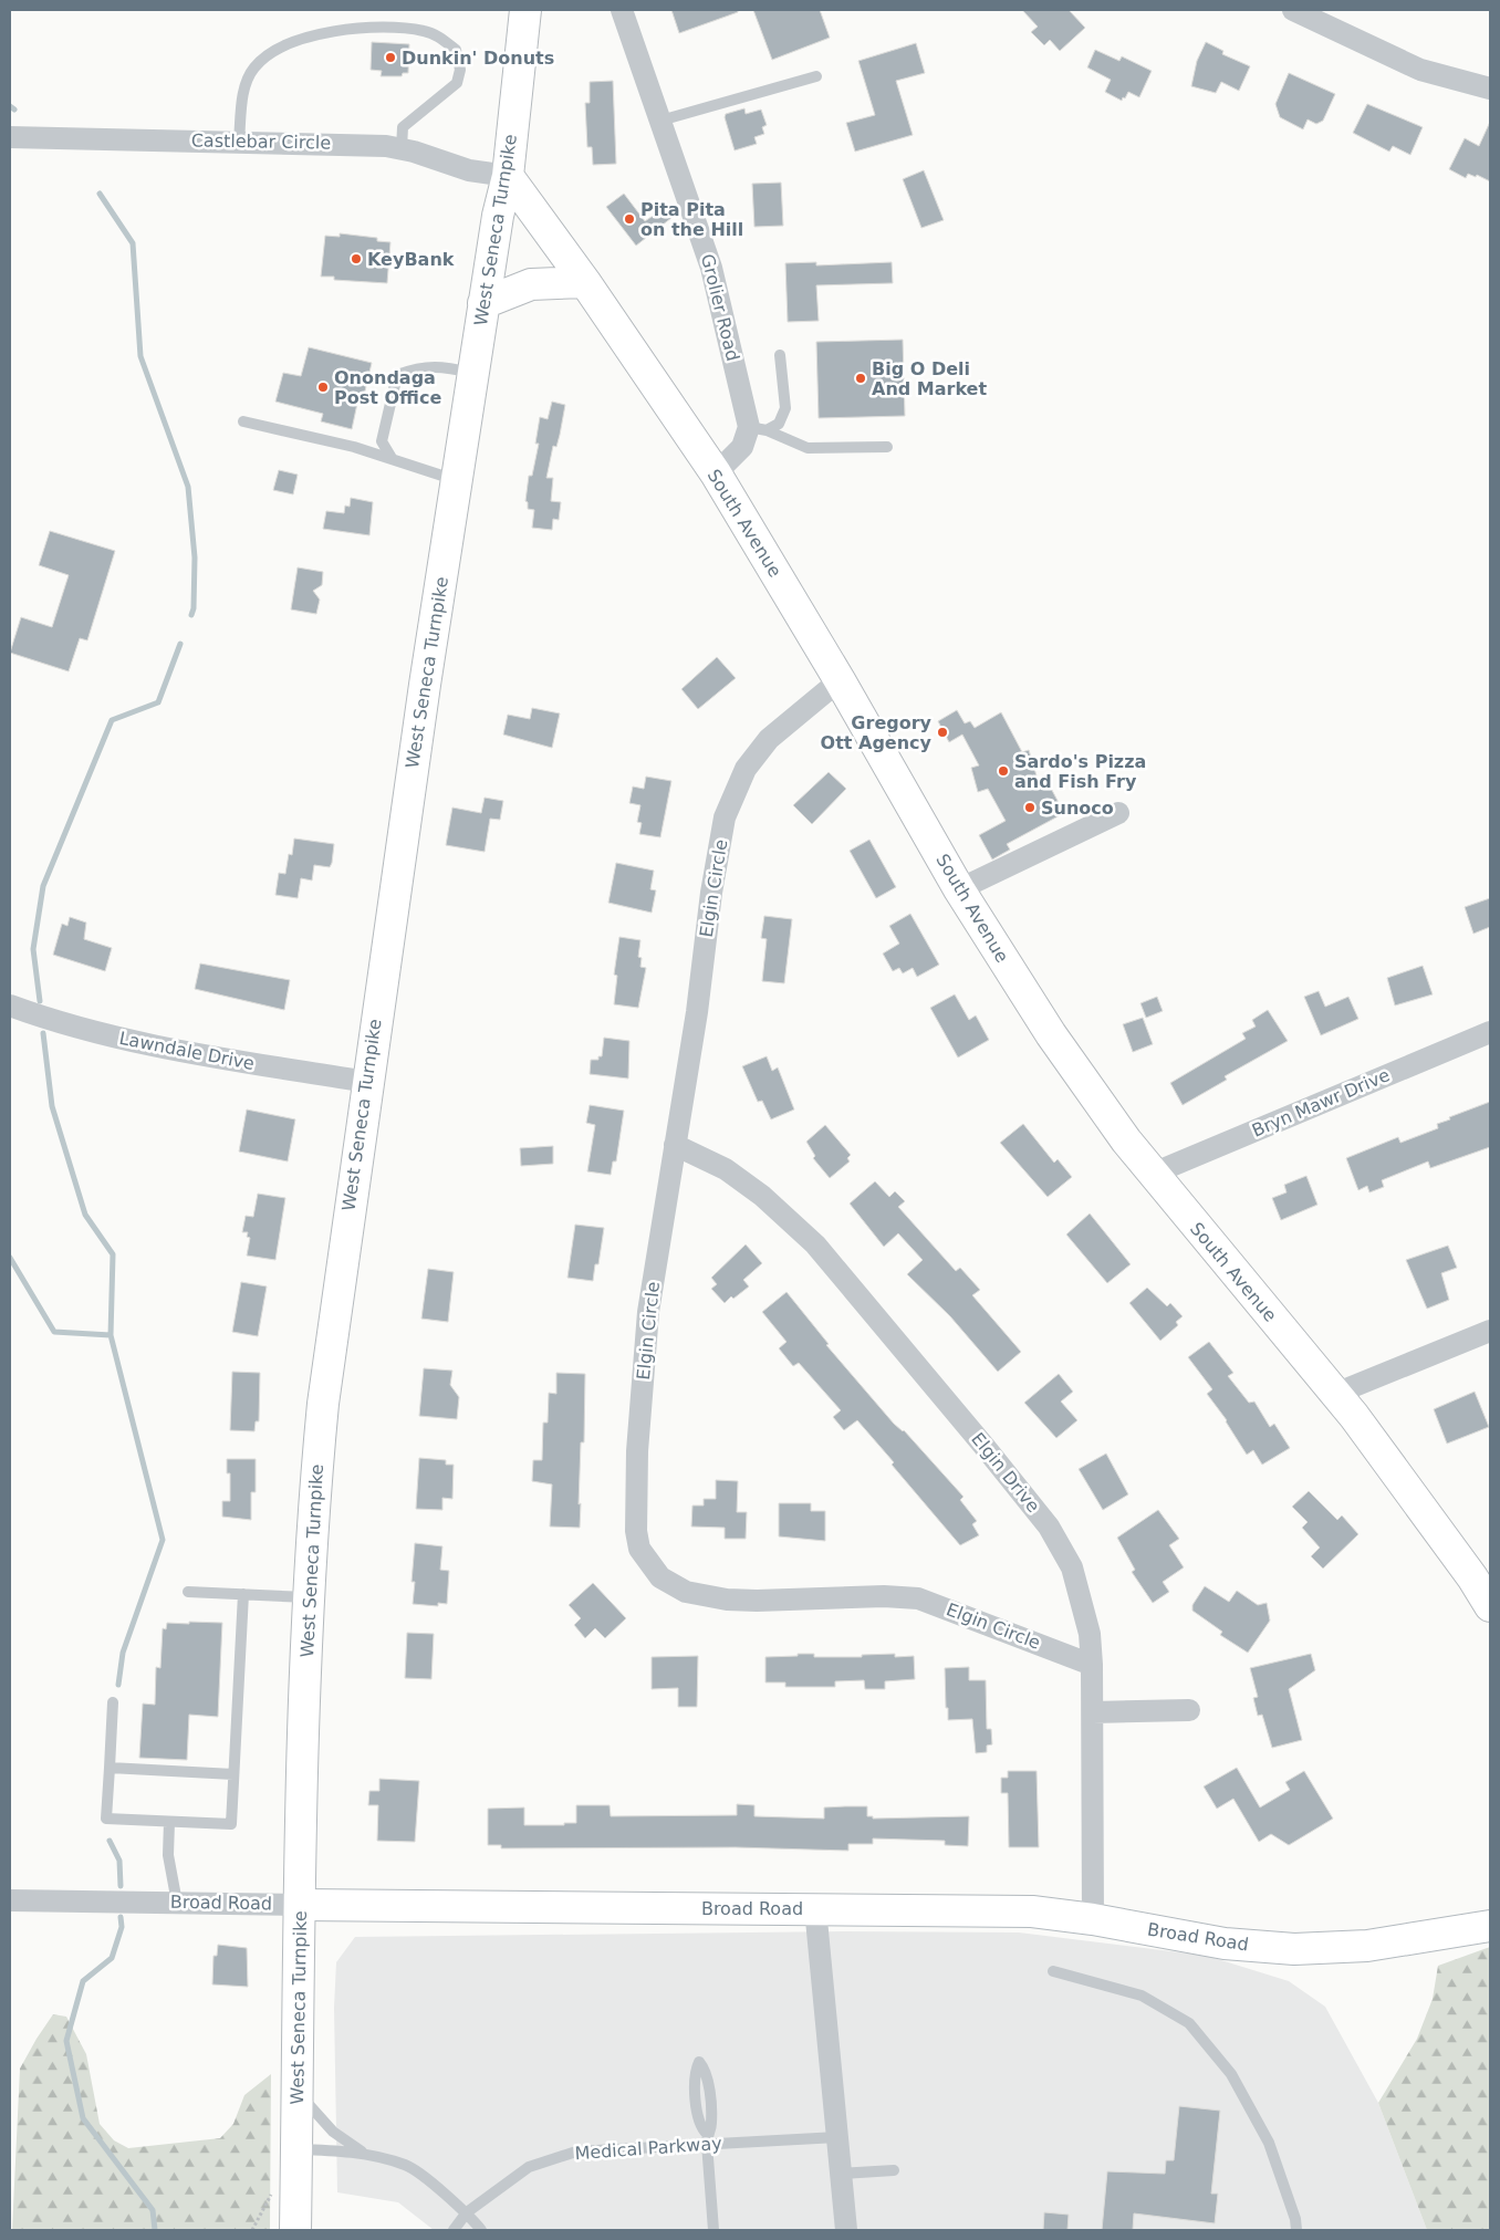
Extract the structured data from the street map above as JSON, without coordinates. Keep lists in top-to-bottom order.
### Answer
{
  "streets": {
    "main road": ["West Seneca Turnpike", "South Avenue", "Broad Road"],
    "street": [
      "Castlebar Circle",
      "Grolier Road",
      "Elgin Circle",
      "Lawndale Drive",
      "Bryn Mawr Drive",
      "Elgin Drive"
    ],
    "lane": ["Medical Parkway"]
  },
  "crossings": [
    ["Castlebar Circle", "West Seneca Turnpike"],
    ["Castlebar Circle", "South Avenue"],
    ["West Seneca Turnpike", "South Avenue"],
    ["West Seneca Turnpike", "Lawndale Drive"],
    ["West Seneca Turnpike", "Broad Road"],
    ["South Avenue", "Elgin Circle"],
    ["South Avenue", "Bryn Mawr Drive"],
    ["Elgin Circle", "Elgin Drive"],
    ["Elgin Drive", "Broad Road"]
  ],
  "places": [
    "Dunkin' Donuts",
    "Pita Pita on the Hill",
    "KeyBank",
    "Big O Deli And Market",
    "Onondaga Post Office",
    "Gregory Ott Agency",
    "Sardo's Pizza and Fish Fry",
    "Sunoco"
  ]
}
